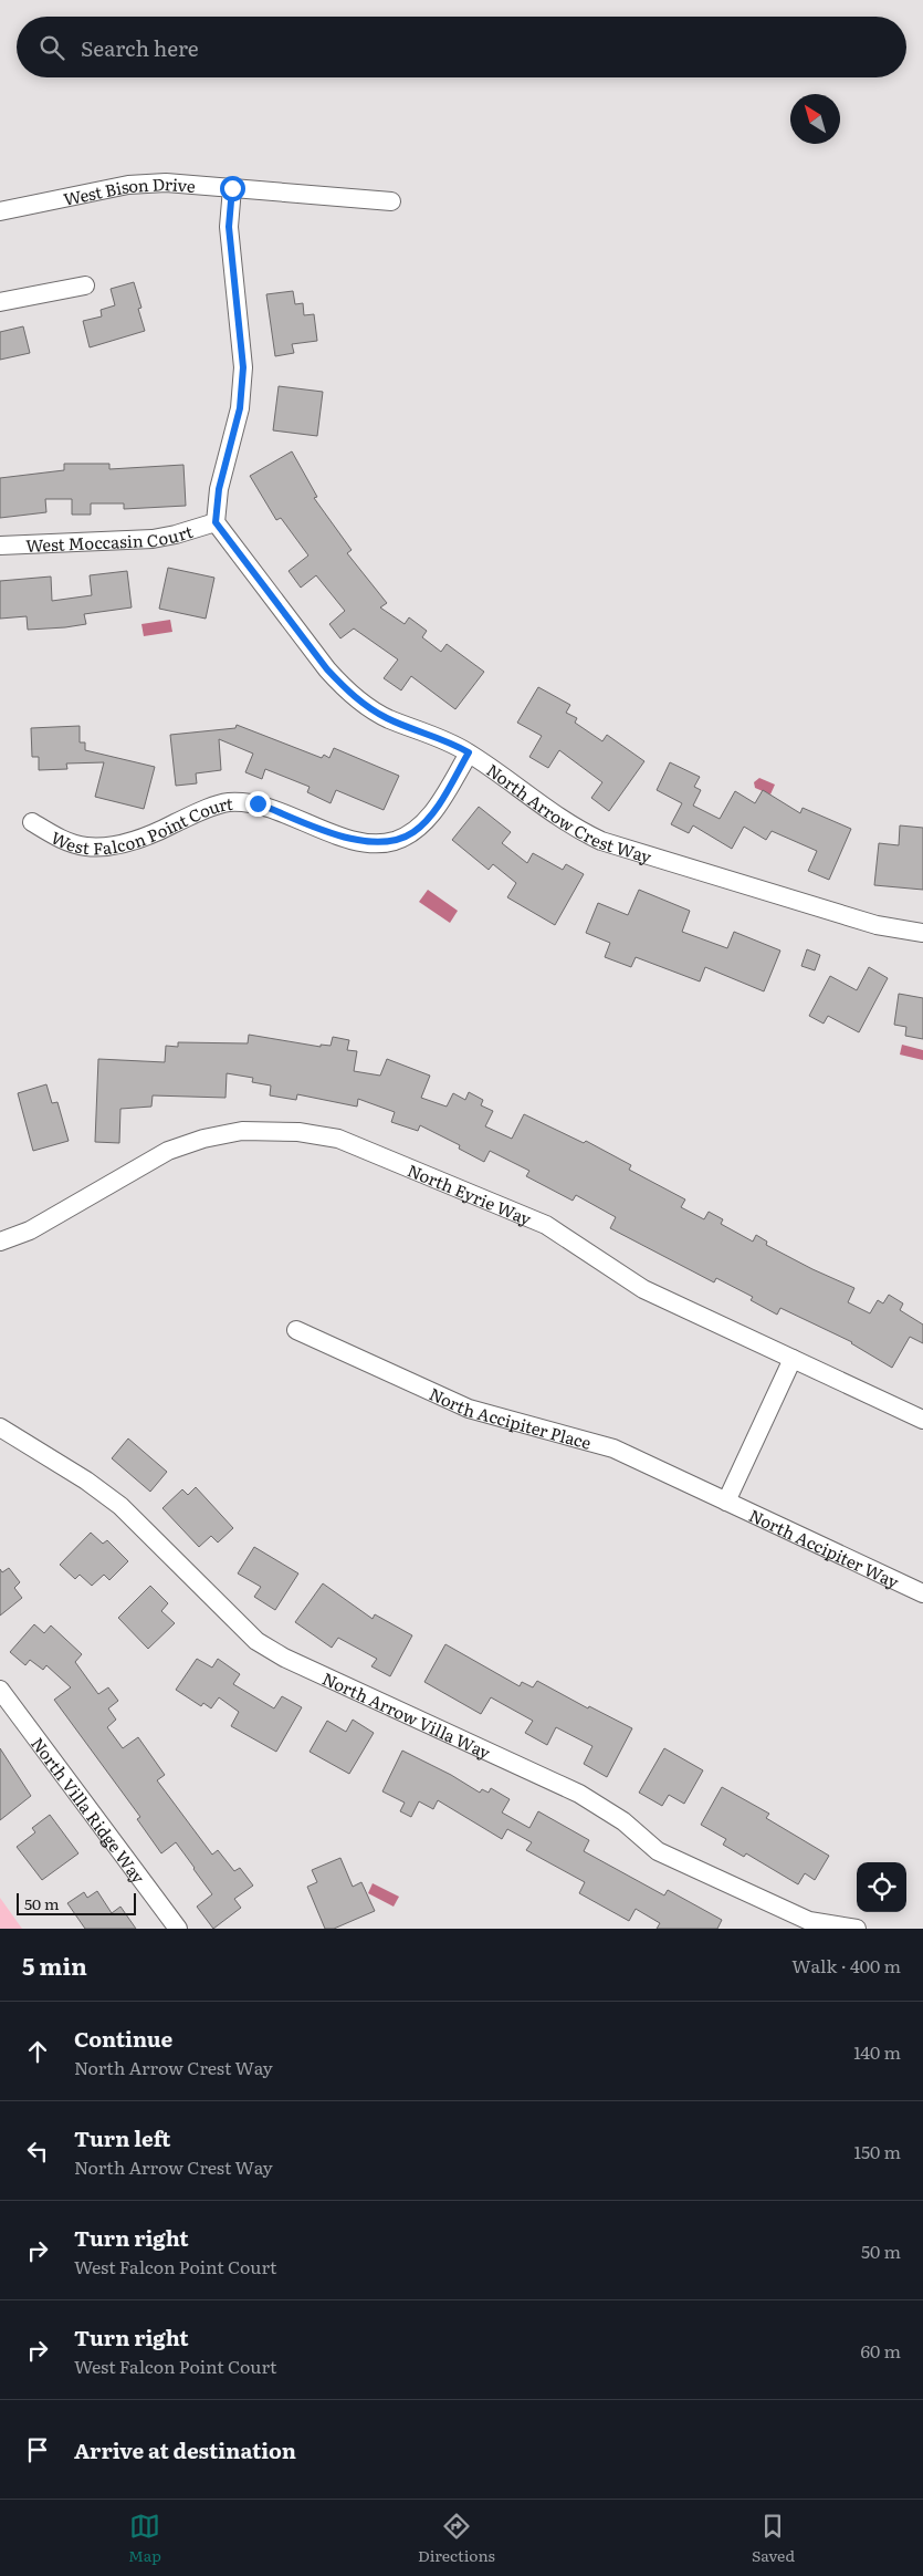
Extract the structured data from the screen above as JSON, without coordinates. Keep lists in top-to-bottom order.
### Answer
{
  "streets": {
    "street": [
      "West Bison Drive",
      "West Moccasin Court",
      "North Arrow Crest Way",
      "West Falcon Point Court",
      "North Eyrie Way",
      "North Accipiter Place",
      "North Accipiter Way",
      "North Arrow Villa Way",
      "North Villa Ridge Way"
    ]
  },
  "crossings": [
    ["West Moccasin Court", "North Arrow Crest Way"],
    ["North Arrow Crest Way", "West Falcon Point Court"],
    ["North Accipiter Place", "North Accipiter Way"]
  ],
  "scale_bar": "50 m",
  "north": "top left",
  "page": {
    "search": "Search here",
    "scale": "50 m",
    "heading": ["5 min", "Walk · 400 m"],
    "list": [
      ["Continue", "North Arrow Crest Way", "140 m"],
      ["Turn left", "North Arrow Crest Way", "150 m"],
      ["Turn right", "West Falcon Point Court", "50 m"],
      ["Turn right", "West Falcon Point Court", "60 m"],
      "Arrive at destination"
    ],
    "nav": ["Map", "Directions", "Saved"]
  }
}
